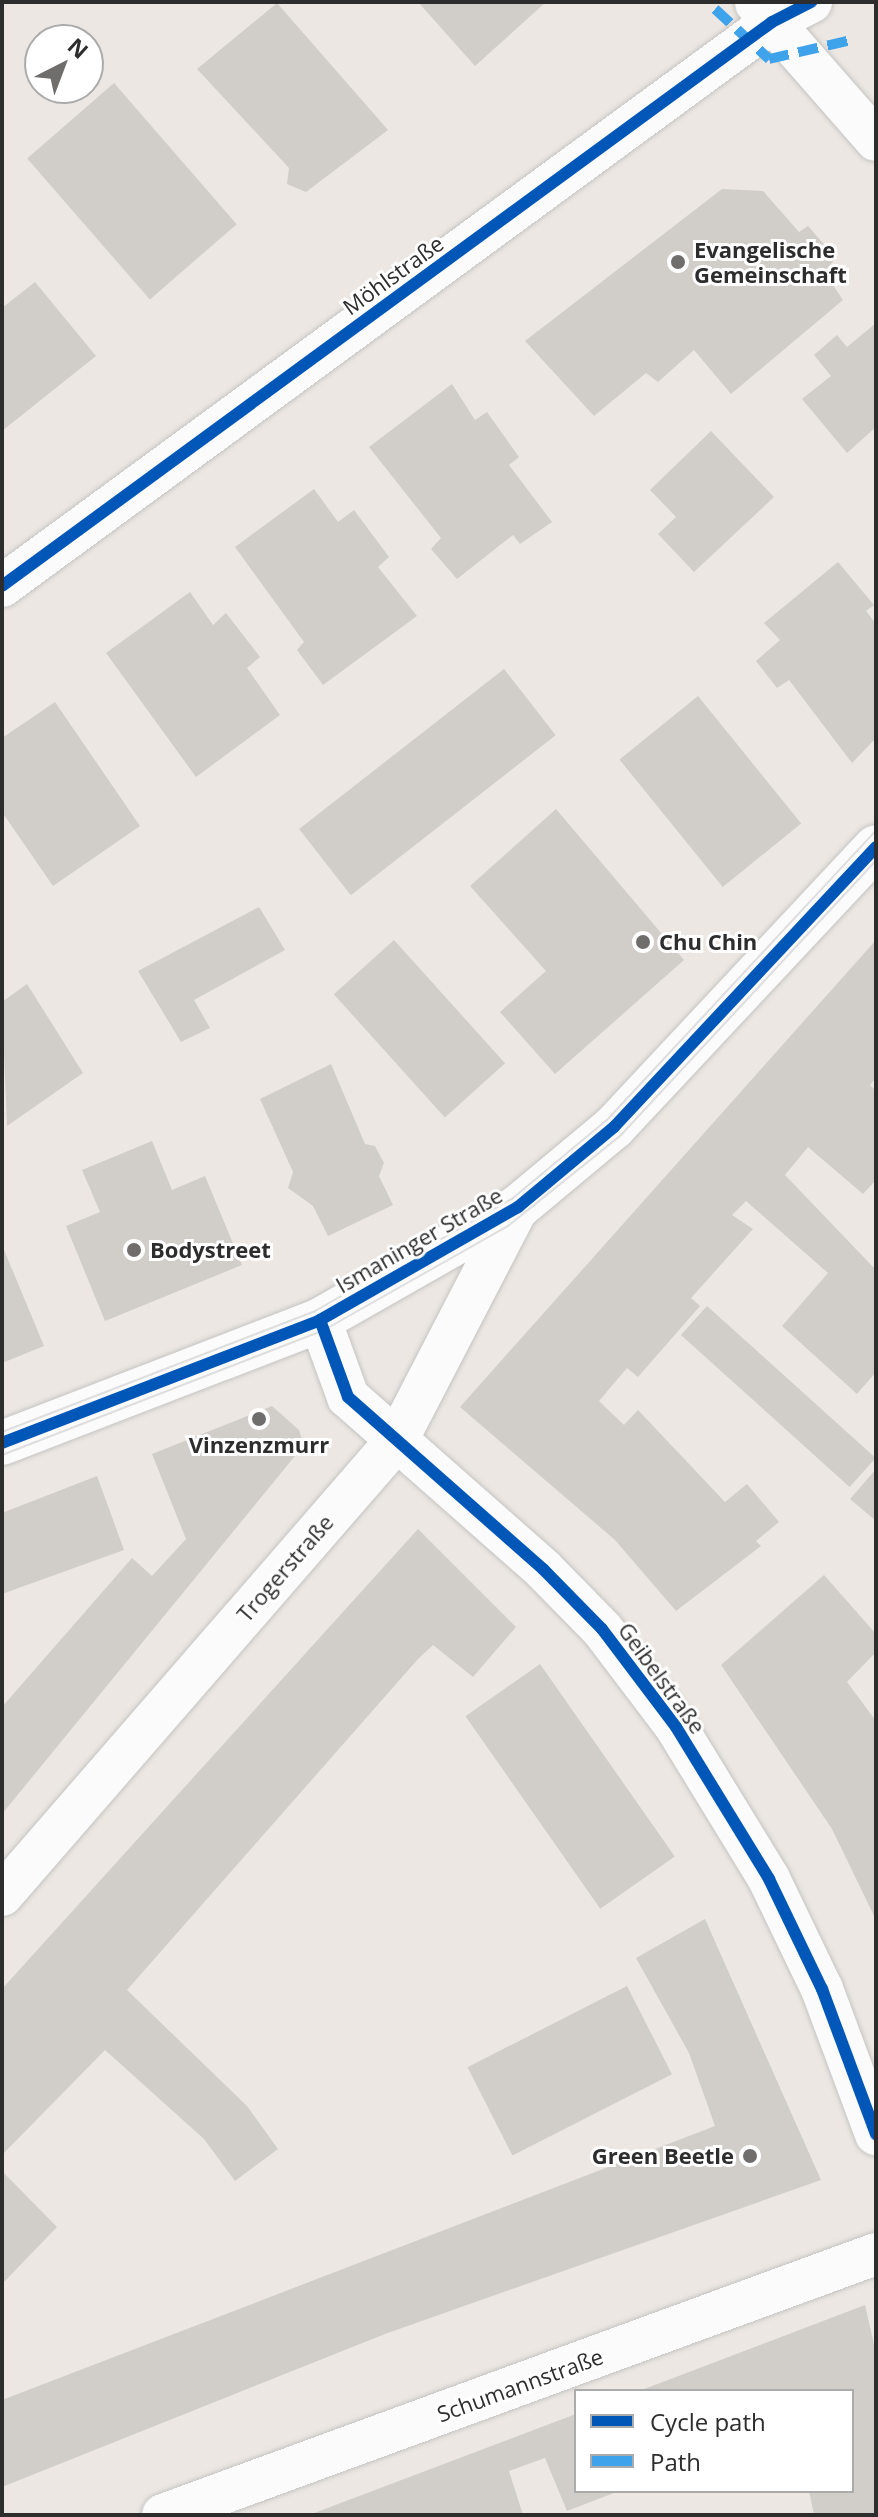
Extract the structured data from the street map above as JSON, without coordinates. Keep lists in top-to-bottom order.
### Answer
{
  "streets": {
    "street": [
      "Möhlstraße",
      "Ismaninger Straße",
      "Trogerstraße",
      "Geibelstraße",
      "Schumannstraße"
    ]
  },
  "crossings": [
    ["Ismaninger Straße", "Trogerstraße"],
    ["Ismaninger Straße", "Geibelstraße"],
    ["Trogerstraße", "Geibelstraße"]
  ],
  "places": [
    "Evangelische Gemeinschaft",
    "Chu Chin",
    "Bodystreet",
    "Vinzenzmurr",
    "Green Beetle"
  ],
  "legend": ["Cycle path", "Path"],
  "north": "top right"
}
